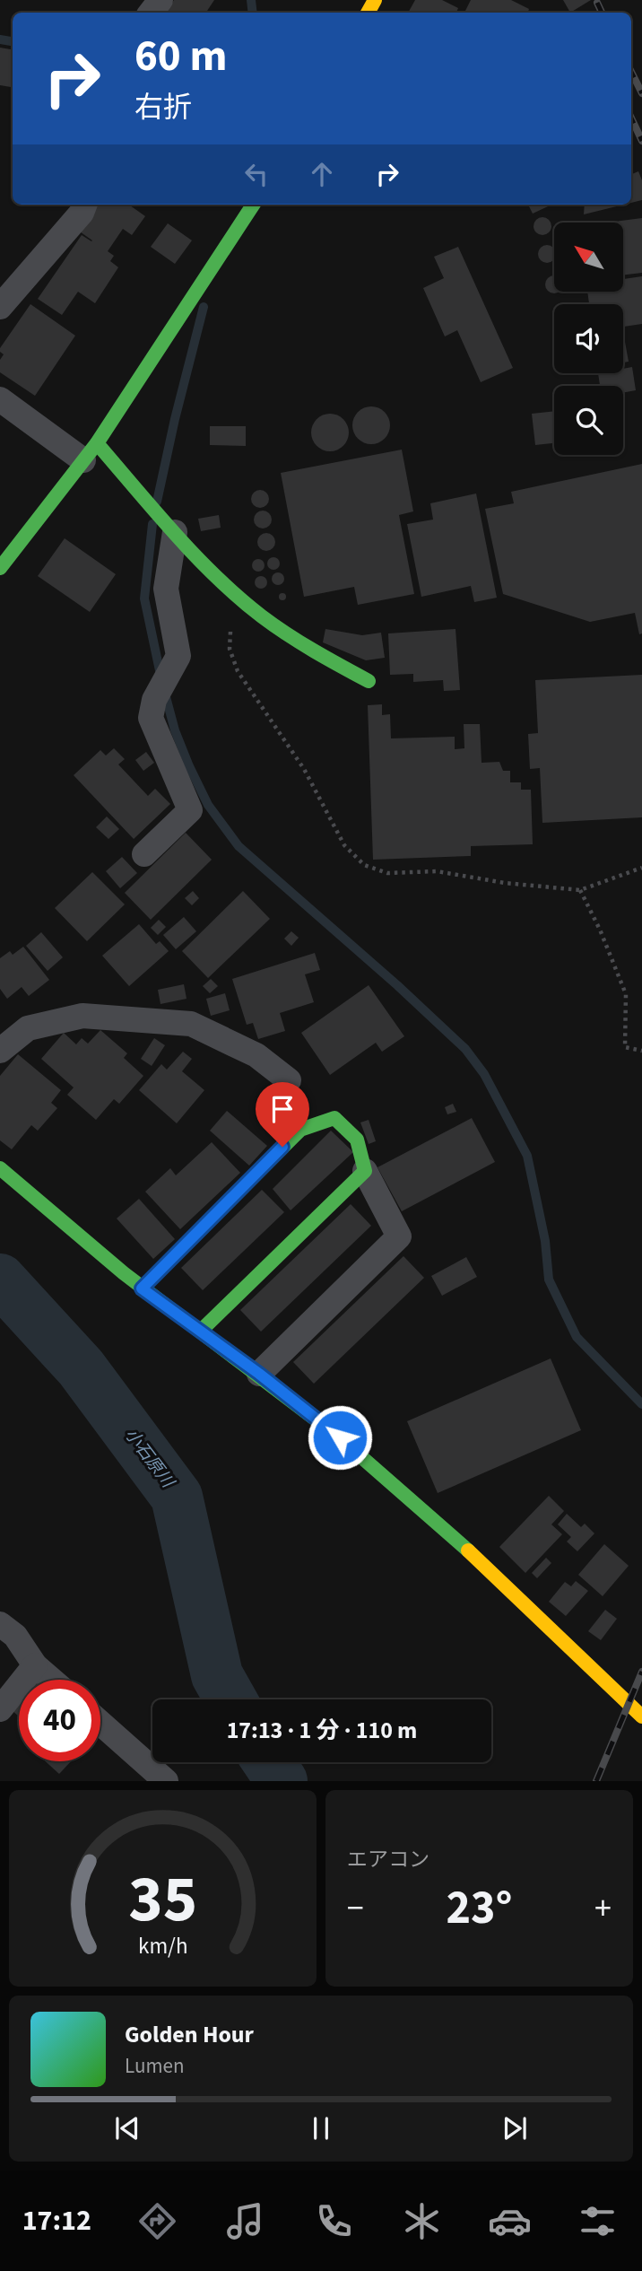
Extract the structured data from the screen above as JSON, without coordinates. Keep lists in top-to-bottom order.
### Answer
{
  "water": ["小石原川"],
  "north": "top left",
  "page": {
    "turn": ["60 m", "右折"],
    "limit": "40",
    "trip": "17:13 · 1 分 · 110 m",
    "tile": "エアコン",
    "heat": ["−", "23°", "+"],
    "song": ["Golden Hour", "Lumen"],
    "tabs": "17:12",
    "gauge": ["35", "km/h"]
  }
}
